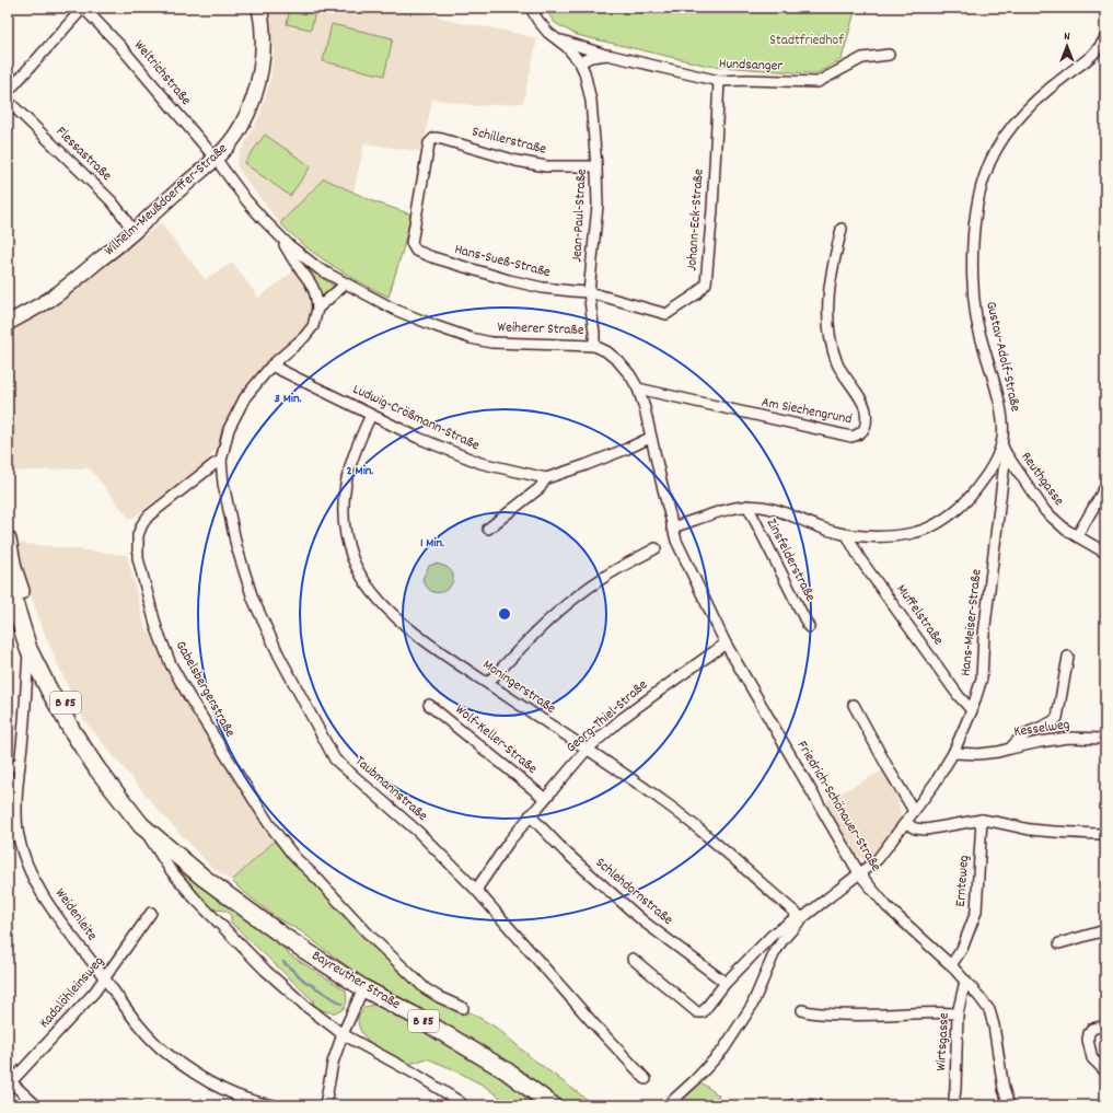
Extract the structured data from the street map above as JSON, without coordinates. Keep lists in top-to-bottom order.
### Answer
{
  "streets": {
    "main road": ["B 85", "Bayreuther Straße"],
    "street": [
      "Hundsanger",
      "Weltrichstraße",
      "Schillerstraße",
      "Flessastraße",
      "Wilhelm-Meußdoerffer-Straße",
      "Jean-Paul-Straße",
      "Johann-Eck-Straße",
      "Hans-Sueß-Straße",
      "Weiherer Straße",
      "Gustav-Adolf-Straße",
      "Am Siechengrund",
      "Ludwig-Crößmann-Straße",
      "Reuthgasse",
      "Zinsfelderstraße",
      "Muffelstraße",
      "Hans-Meiser-Straße",
      "Moningerstraße",
      "Gabelsbergerstraße",
      "Georg-Thiel-Straße",
      "Kesselweg",
      "Wolf-Keller-Straße",
      "Taubmannstraße",
      "Friedrich-Schönauer-Straße",
      "Ernteweg",
      "Schlehdornstraße",
      "Weidenleite",
      "Kadalöhleinsweg",
      "Wirtsgasse"
    ]
  },
  "crossings": [
    ["Hundsanger", "Jean-Paul-Straße"],
    ["Hundsanger", "Johann-Eck-Straße"],
    ["Weltrichstraße", "Wilhelm-Meußdoerffer-Straße"],
    ["Weltrichstraße", "Weiherer Straße"],
    ["Schillerstraße", "Jean-Paul-Straße"],
    ["Schillerstraße", "Hans-Sueß-Straße"],
    ["Flessastraße", "Wilhelm-Meußdoerffer-Straße"],
    ["Wilhelm-Meußdoerffer-Straße", "Weiherer Straße"],
    ["Jean-Paul-Straße", "Johann-Eck-Straße"],
    ["Jean-Paul-Straße", "Hans-Sueß-Straße"],
    ["Jean-Paul-Straße", "Weiherer Straße"],
    ["Johann-Eck-Straße", "Hans-Sueß-Straße"],
    ["Weiherer Straße", "Am Siechengrund"],
    ["Weiherer Straße", "Georg-Thiel-Straße"],
    ["Weiherer Straße", "Friedrich-Schönauer-Straße"],
    ["Gustav-Adolf-Straße", "Hans-Meiser-Straße"],
    ["Ludwig-Crößmann-Straße", "Moningerstraße"],
    ["Reuthgasse", "Hans-Meiser-Straße"],
    ["Muffelstraße", "Hans-Meiser-Straße"],
    ["Hans-Meiser-Straße", "Moningerstraße"],
    ["Hans-Meiser-Straße", "Kesselweg"],
    ["Hans-Meiser-Straße", "Friedrich-Schönauer-Straße"],
    ["Moningerstraße", "Georg-Thiel-Straße"],
    ["Gabelsbergerstraße", "Taubmannstraße"],
    ["Georg-Thiel-Straße", "Wolf-Keller-Straße"],
    ["Georg-Thiel-Straße", "Taubmannstraße"],
    ["Georg-Thiel-Straße", "Friedrich-Schönauer-Straße"],
    ["Georg-Thiel-Straße", "Schlehdornstraße"],
    ["Friedrich-Schönauer-Straße", "Ernteweg"],
    ["Friedrich-Schönauer-Straße", "Wirtsgasse"],
    ["Weidenleite", "Bayreuther Straße"],
    ["Weidenleite", "Kadalöhleinsweg"]
  ],
  "parks": ["Stadtfriedhof"],
  "north": "top",
  "rings": ["3 Min.", "2 Min.", "1 Min."]
}
